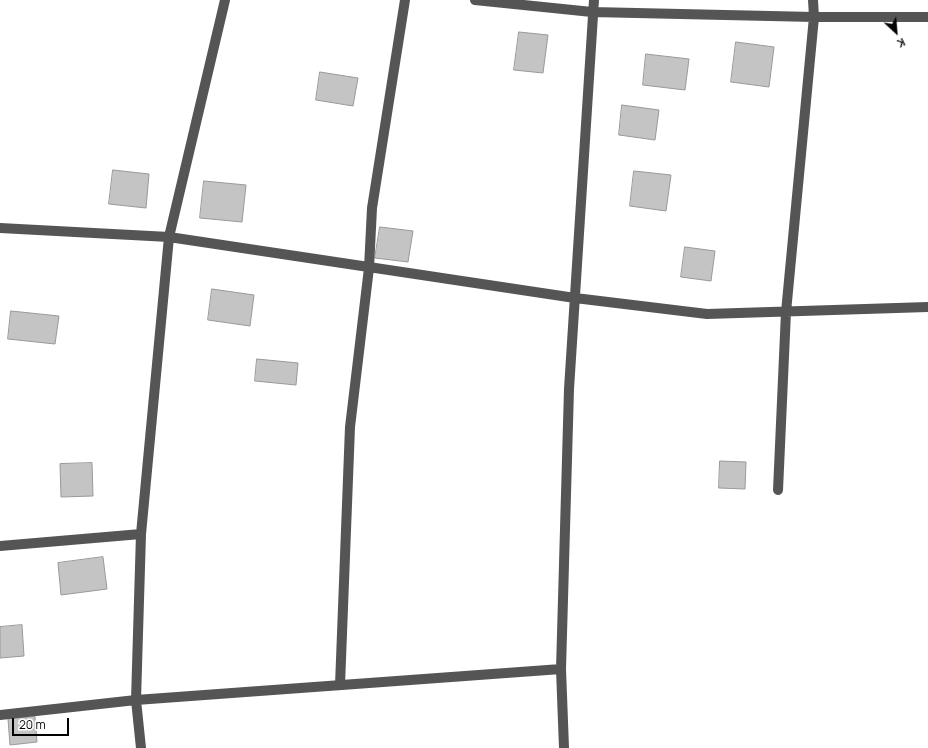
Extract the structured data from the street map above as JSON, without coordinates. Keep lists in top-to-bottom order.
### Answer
{
  "scale_bar": "20 m",
  "north": "bottom right"
}
